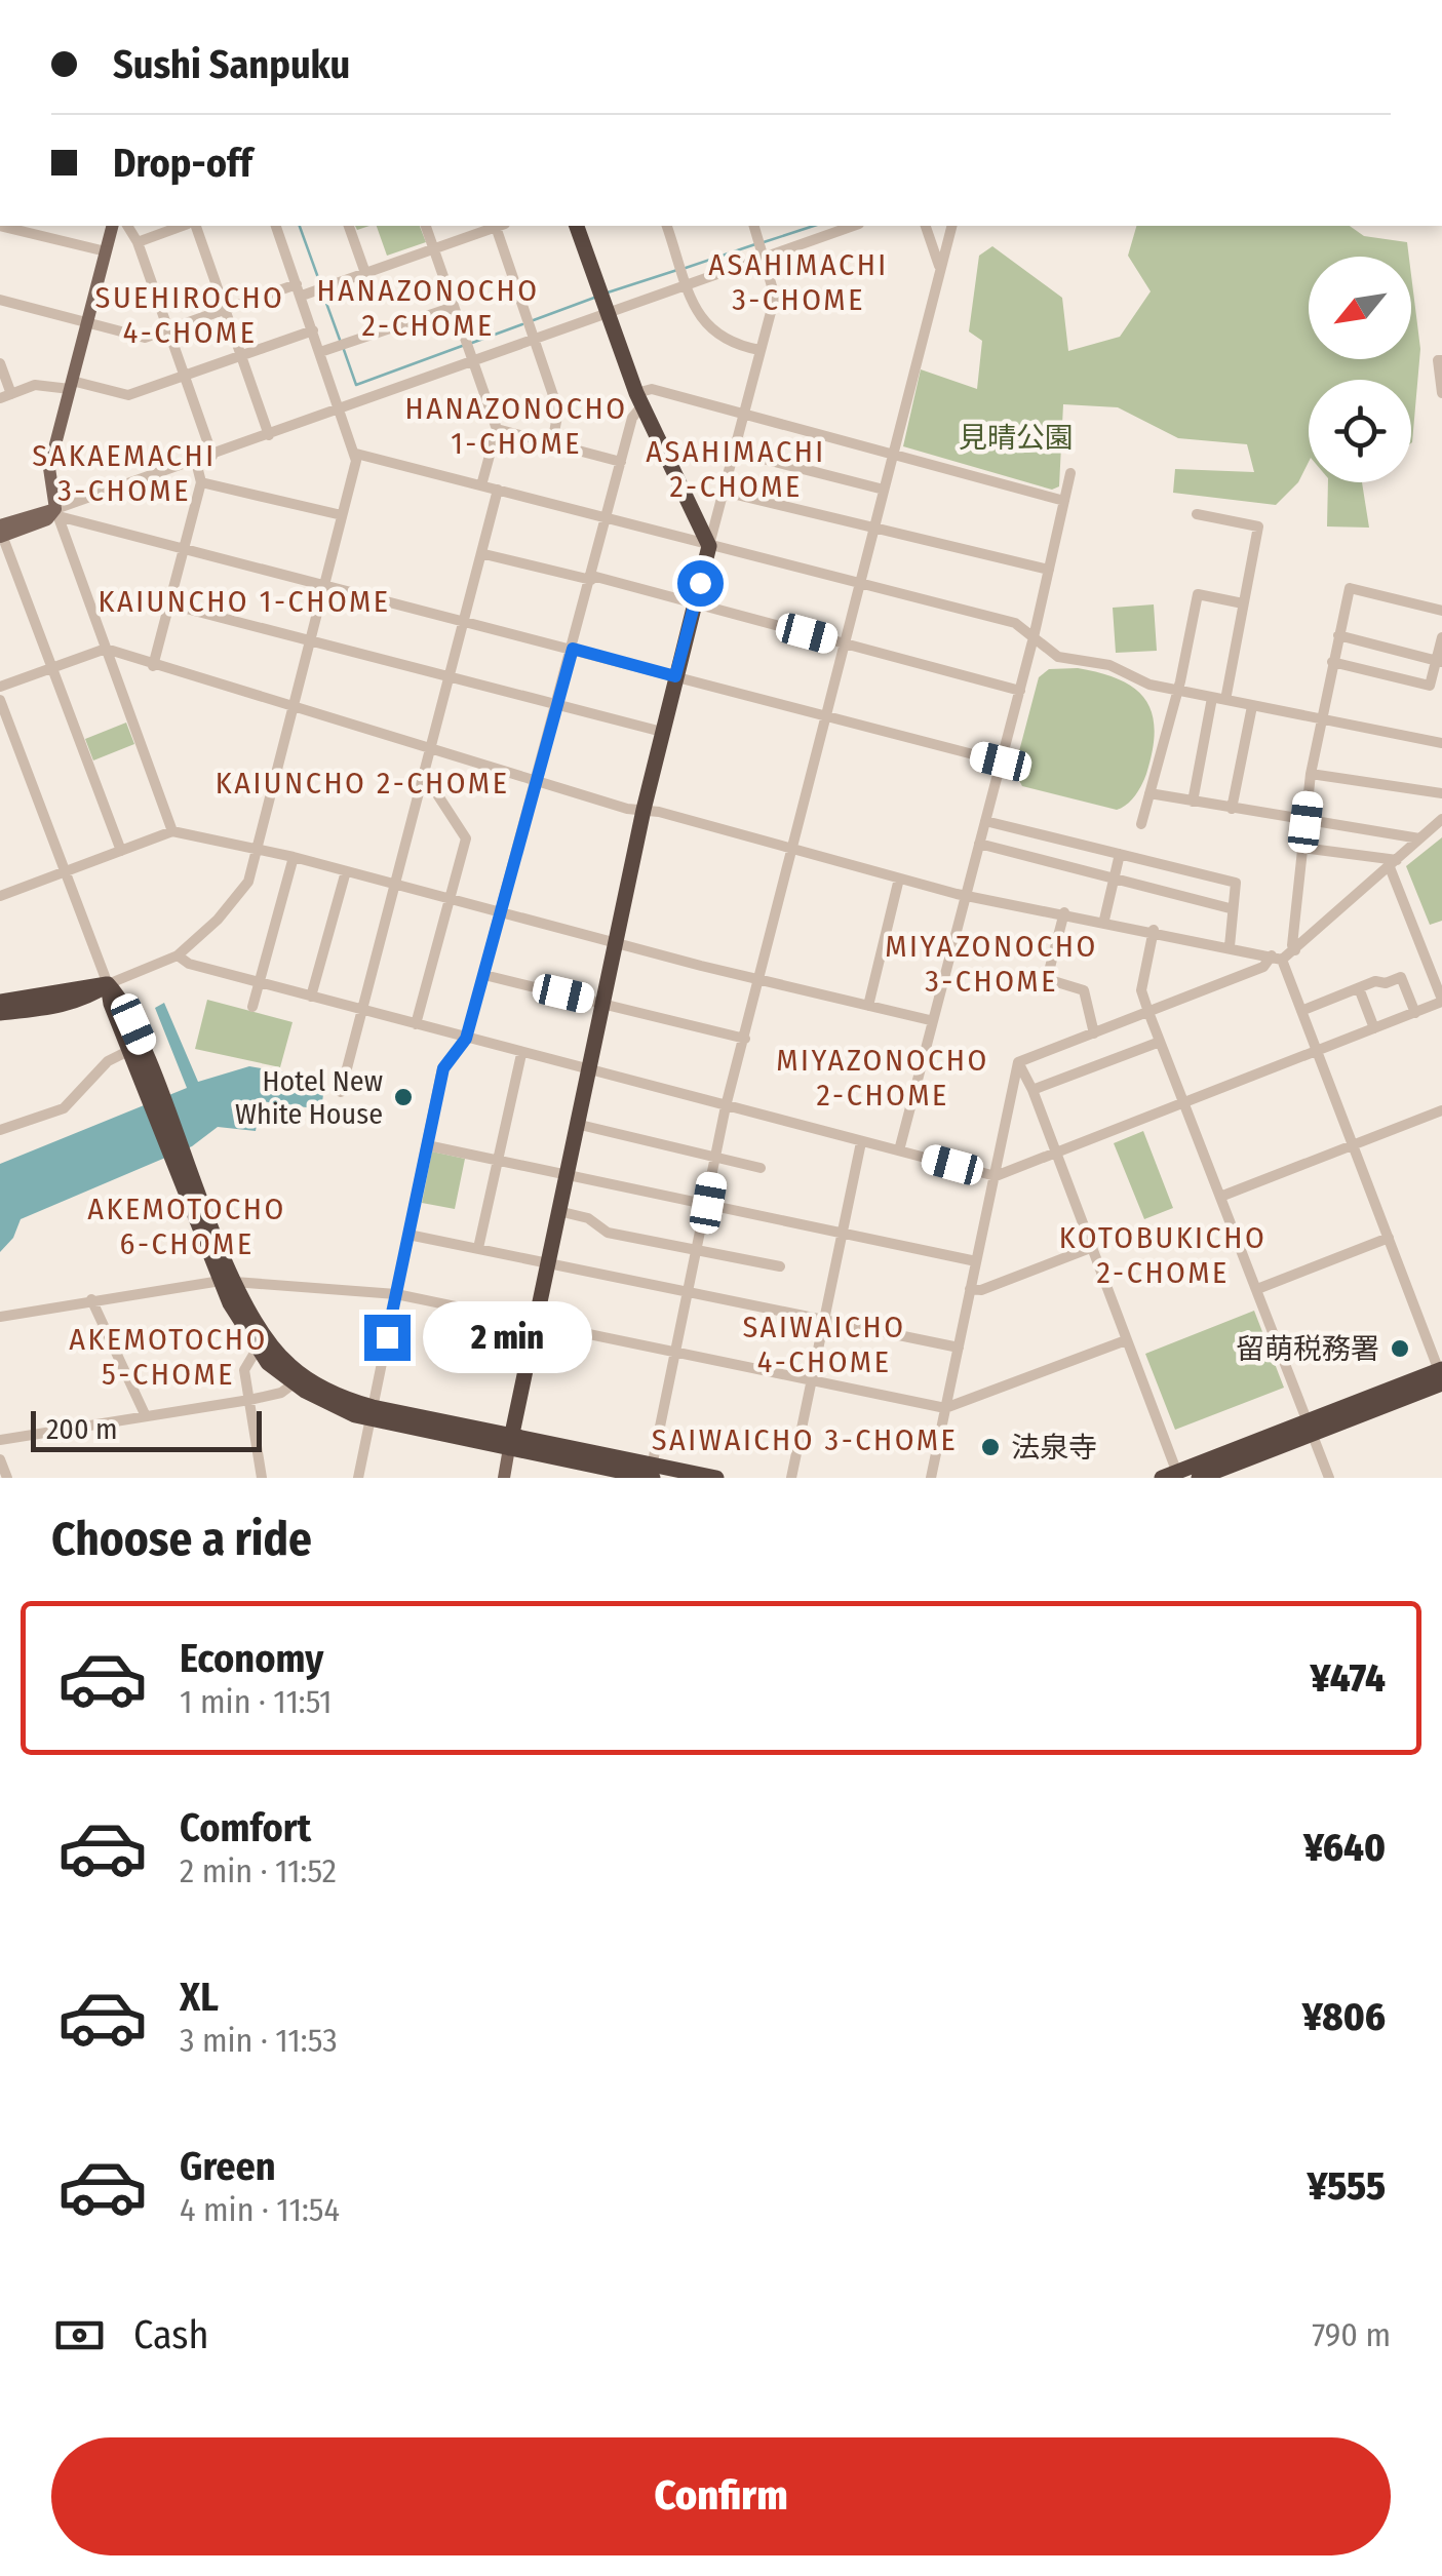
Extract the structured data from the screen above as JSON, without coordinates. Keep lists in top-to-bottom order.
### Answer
{
  "districts": [
    "ASAHIMACHI 3-CHOME",
    "HANAZONOCHO 2-CHOME",
    "SUEHIROCHO 4-CHOME",
    "HANAZONOCHO 1-CHOME",
    "ASAHIMACHI 2-CHOME",
    "SAKAEMACHI 3-CHOME",
    "KAIUNCHO 1-CHOME",
    "KAIUNCHO 2-CHOME",
    "MIYAZONOCHO 3-CHOME",
    "MIYAZONOCHO 2-CHOME",
    "AKEMOTOCHO 6-CHOME",
    "KOTOBUKICHO 2-CHOME",
    "SAIWAICHO 4-CHOME",
    "AKEMOTOCHO 5-CHOME",
    "SAIWAICHO 3-CHOME"
  ],
  "parks": ["見晴公園"],
  "places": ["Hotel New White House", "留萌税務署", "法泉寺"],
  "scale_bar": "200 m",
  "north": "bottom left",
  "page": {
    "banner": ["Sushi Sanpuku", "Drop-off"],
    "bubble": "2 min",
    "scale": "200 m",
    "heading": "Choose a ride",
    "list": [
      {
        "name": "Economy",
        "note": "1 min · 11:51",
        "value": "¥474"
      },
      {
        "name": "Comfort",
        "note": "2 min · 11:52",
        "value": "¥640"
      },
      {
        "name": "XL",
        "note": "3 min · 11:53",
        "value": "¥806"
      },
      {
        "name": "Green",
        "note": "4 min · 11:54",
        "value": "¥555"
      }
    ],
    "pay": ["Cash", "790 m"],
    "buttons": "Confirm"
  }
}
